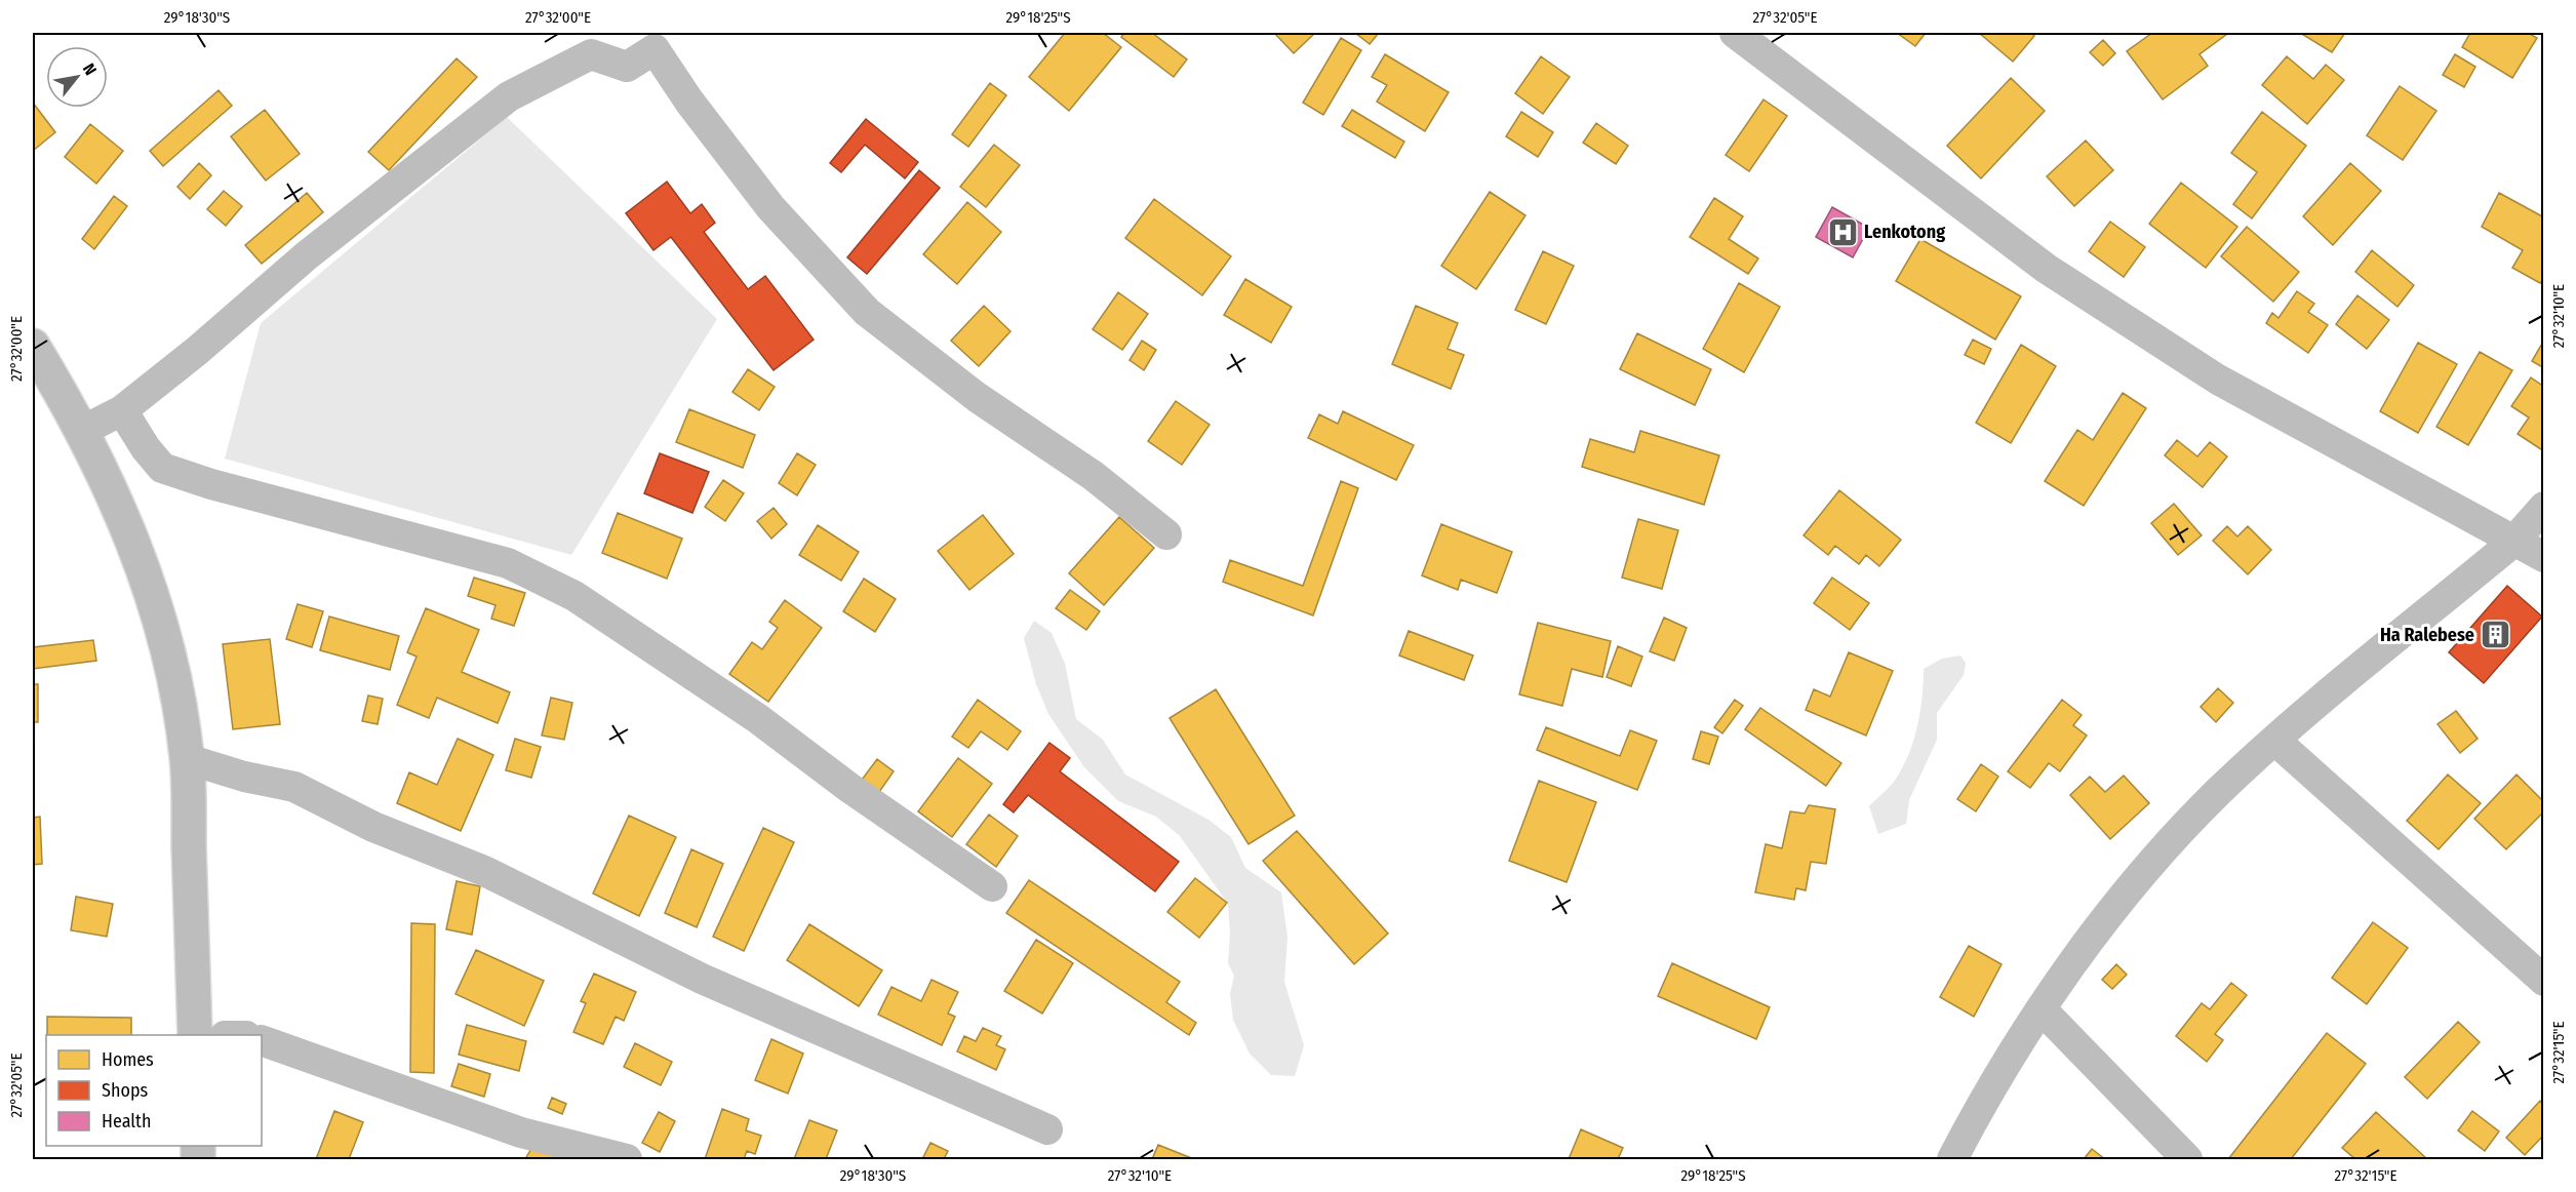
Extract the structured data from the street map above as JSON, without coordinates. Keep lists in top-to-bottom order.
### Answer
{
  "places": {
    "hospital": ["Lenkotong"],
    "building": ["Ha Ralebese"]
  },
  "legend": ["Homes", "Shops", "Health"],
  "north": "top right",
  "coordinates": [
    "29°18'30\"S",
    "27°32'00\"E",
    "29°18'25\"S",
    "27°32'05\"E",
    "27°32'10\"E",
    "27°32'15\"E"
  ]
}
